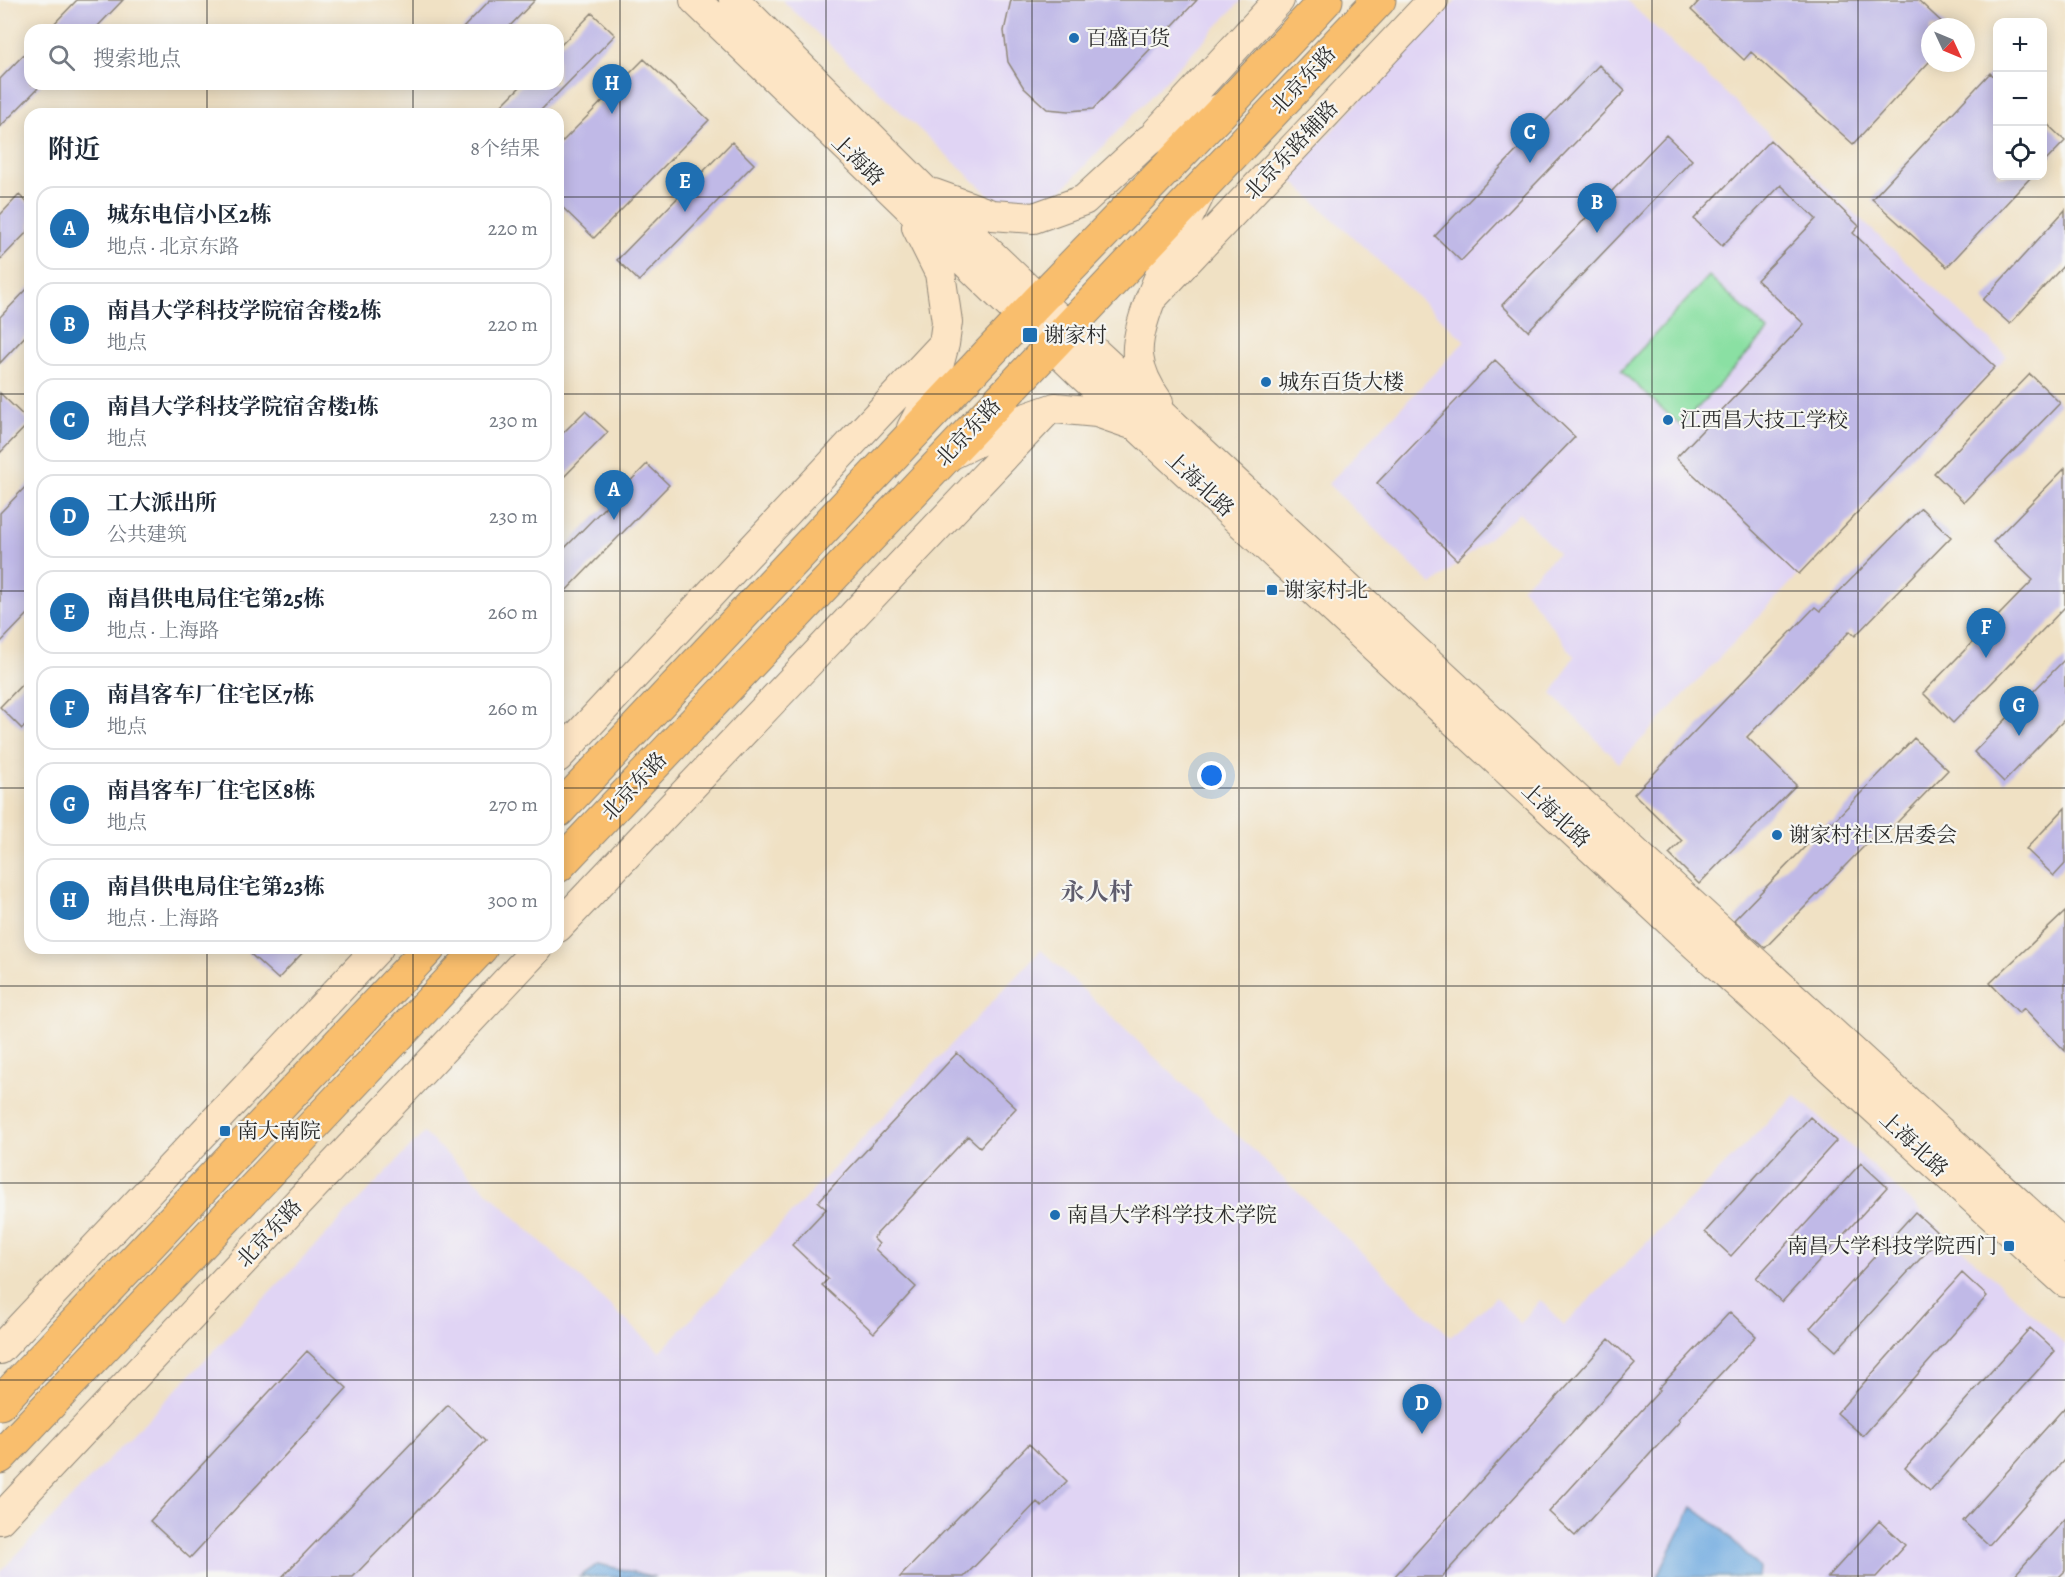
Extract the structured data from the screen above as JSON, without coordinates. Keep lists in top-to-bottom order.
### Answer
{
  "streets": {
    "main road": [
      "北京东路",
      "北京东路辅路",
      "上海路",
      "上海北路"
    ]
  },
  "crossings": [
    ["北京东路", "上海路"],
    ["北京东路", "上海北路"],
    ["上海路", "上海北路"]
  ],
  "districts": ["永人村"],
  "places": {
    "other": [
      "百盛百货",
      "城东百货大楼",
      "江西昌大技工学校",
      "谢家村社区居委会",
      "南昌大学科学技术学院"
    ],
    "transit": [
      "谢家村",
      "谢家村北",
      "南大南院",
      "南昌大学科技学院西门"
    ]
  },
  "north": "bottom right",
  "page": {
    "map_buttons": ["+", "−"],
    "search": "搜索地点",
    "pins": [
      "H",
      "C",
      "E",
      "B",
      "A",
      "F",
      "G",
      "D"
    ],
    "heading": ["附近", "8个结果"],
    "list": [
      {
        "mark": "A",
        "name": "城东电信小区2栋",
        "note": "地点 · 北京东路",
        "value": "220 m"
      },
      {
        "mark": "B",
        "name": "南昌大学科技学院宿舍楼2栋",
        "note": "地点",
        "value": "220 m"
      },
      {
        "mark": "C",
        "name": "南昌大学科技学院宿舍楼1栋",
        "note": "地点",
        "value": "230 m"
      },
      {
        "mark": "D",
        "name": "工大派出所",
        "note": "公共建筑",
        "value": "230 m"
      },
      {
        "mark": "E",
        "name": "南昌供电局住宅第25栋",
        "note": "地点 · 上海路",
        "value": "260 m"
      },
      {
        "mark": "F",
        "name": "南昌客车厂住宅区7栋",
        "note": "地点",
        "value": "260 m"
      },
      {
        "mark": "G",
        "name": "南昌客车厂住宅区8栋",
        "note": "地点",
        "value": "270 m"
      },
      {
        "mark": "H",
        "name": "南昌供电局住宅第23栋",
        "note": "地点 · 上海路",
        "value": "300 m"
      }
    ]
  }
}
